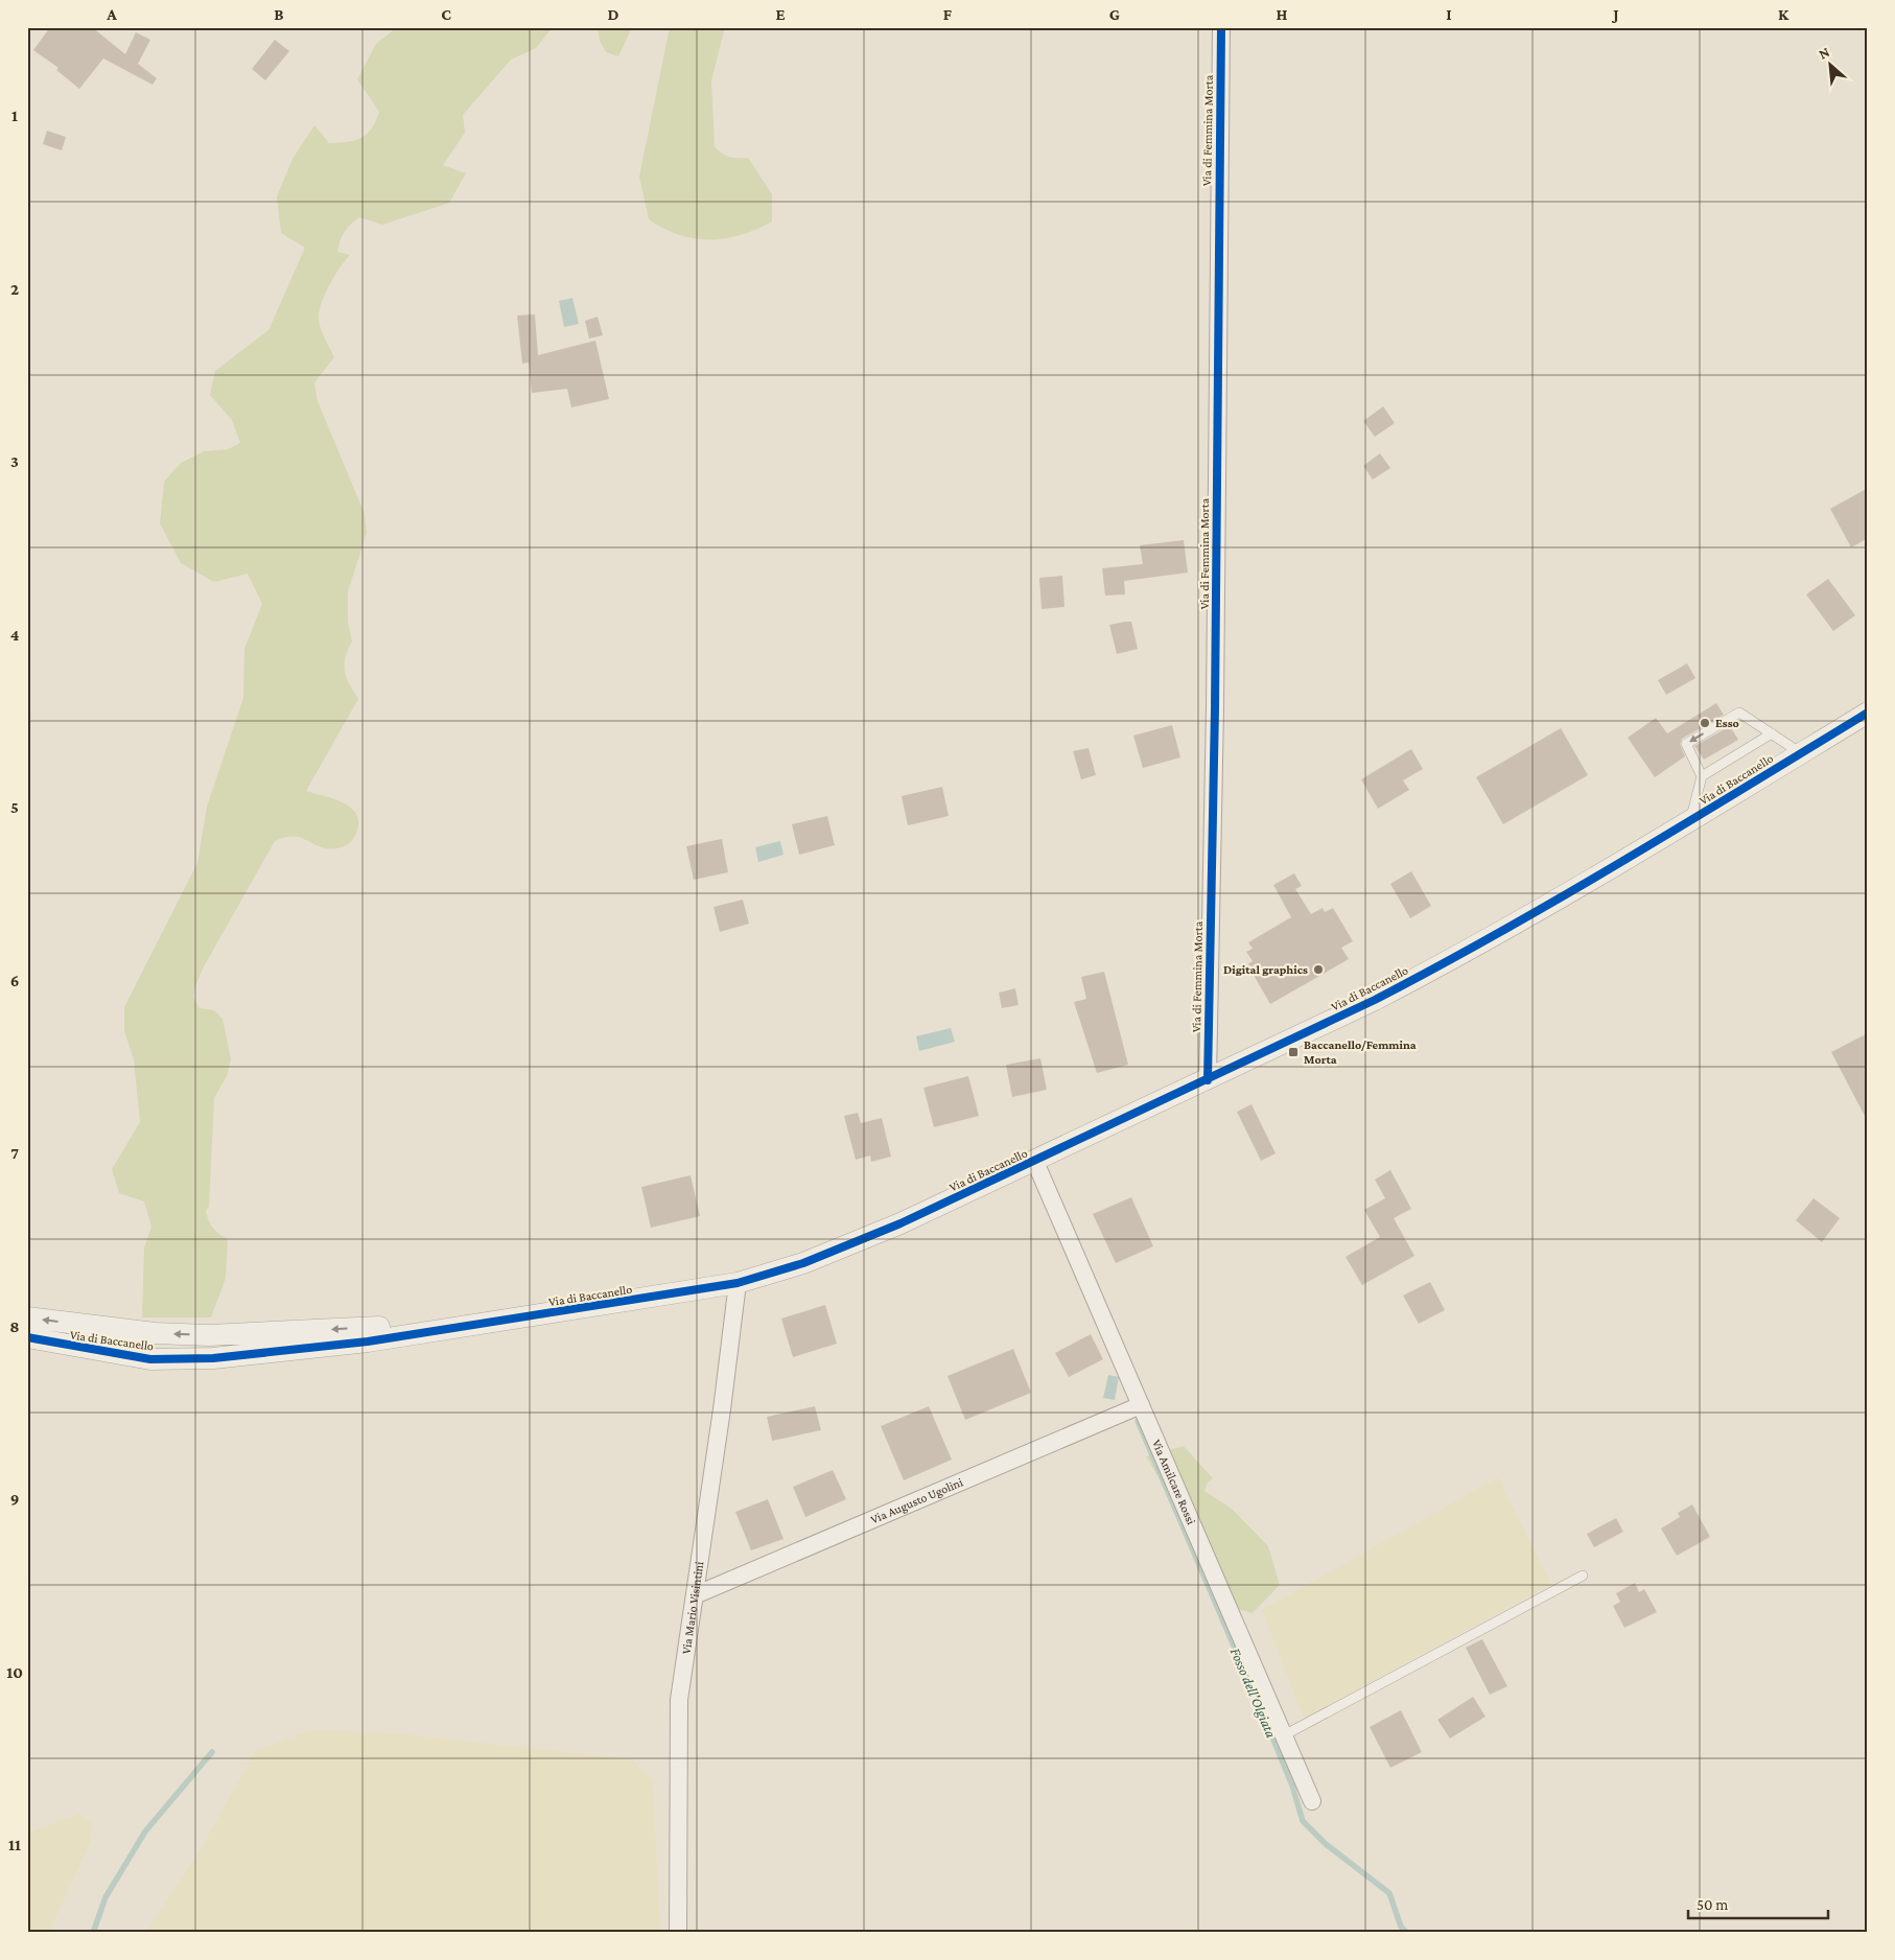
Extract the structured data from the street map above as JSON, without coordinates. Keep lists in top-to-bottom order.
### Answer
{
  "streets": {
    "street": [
      "Via di Femmina Morta",
      "Via di Baccanello",
      "Via Amilcare Rossi",
      "Via Augusto Ugolini",
      "Via Mario Visintini"
    ]
  },
  "crossings": [
    ["Via di Femmina Morta", "Via di Baccanello"],
    ["Via di Baccanello", "Via Amilcare Rossi"],
    ["Via di Baccanello", "Via Mario Visintini"],
    ["Via Amilcare Rossi", "Via Augusto Ugolini"],
    ["Via Augusto Ugolini", "Via Mario Visintini"]
  ],
  "water": ["Fosso dell'Olgiata"],
  "places": {
    "other": ["Esso", "Digital graphics"],
    "transit": ["Baccanello/Femmina Morta"]
  },
  "scale_bar": "50 m",
  "north": "top left",
  "grid": {
    "columns": [
      "A",
      "B",
      "C",
      "D",
      "E",
      "F",
      "G",
      "H",
      "I",
      "J",
      "K"
    ],
    "rows": [
      "1",
      "2",
      "3",
      "4",
      "5",
      "6",
      "7",
      "8",
      "9",
      "10",
      "11"
    ]
  }
}
